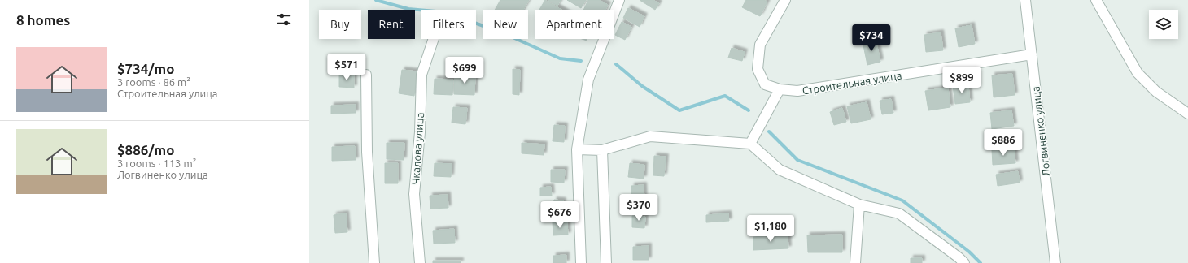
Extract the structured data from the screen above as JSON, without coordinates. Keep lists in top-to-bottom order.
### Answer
{
  "streets": {
    "street": ["Строительная улица", "Логвиненко улица", "Чкалова улица"]
  },
  "crossings": [
    ["Строительная улица", "Логвиненко улица"]
  ],
  "page": {
    "heading": "8 homes",
    "chip": [
      "Buy",
      "Rent",
      "Filters",
      "New",
      "Apartment"
    ],
    "price": [
      "$734",
      "$571",
      "$699",
      "$899",
      "$886",
      "$370",
      "$676",
      "$1,180"
    ],
    "list": [
      {
        "name": "$734/mo",
        "note": "3 rooms · 86 m² · Строительная улица"
      },
      {
        "name": "$886/mo",
        "note": "3 rooms · 113 m² · Логвиненко улица"
      }
    ]
  }
}
